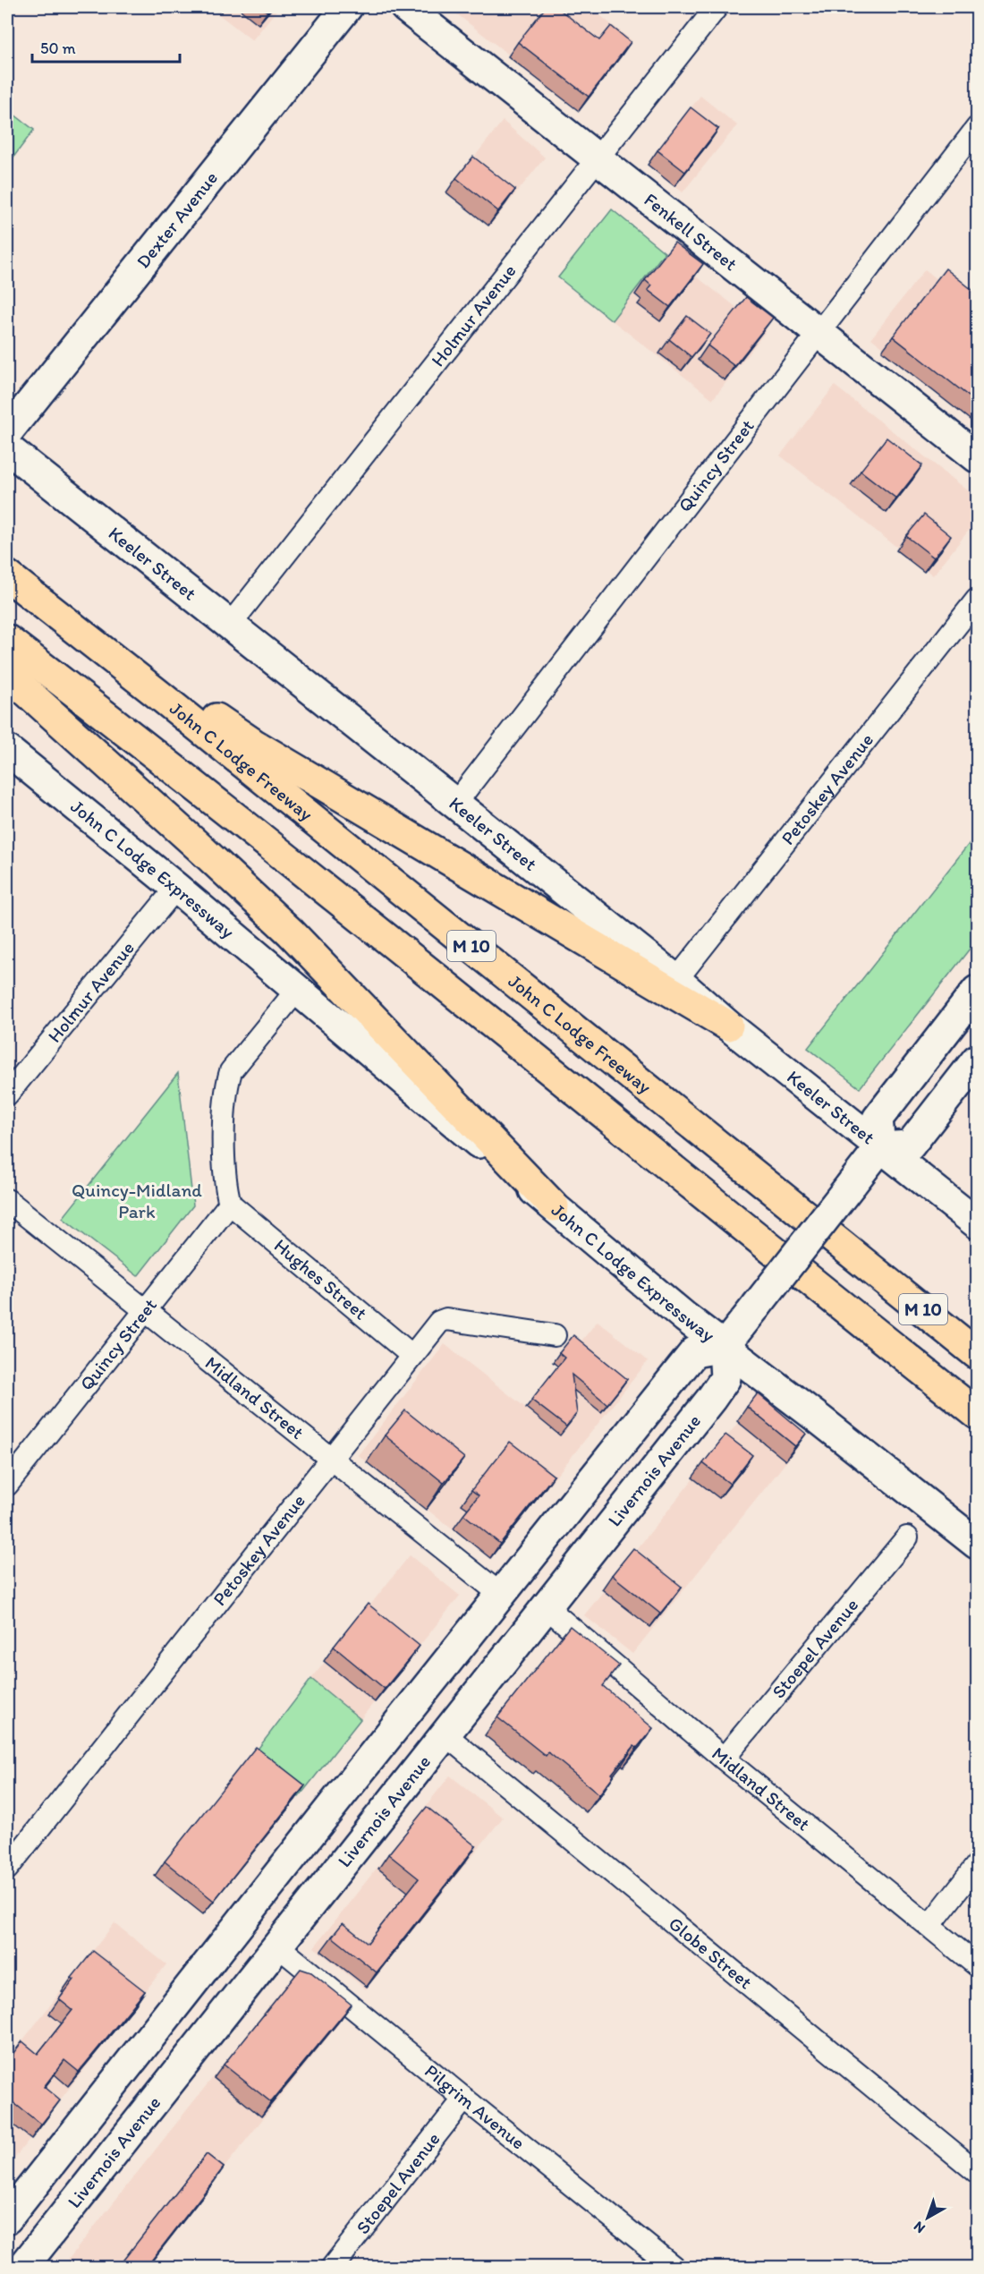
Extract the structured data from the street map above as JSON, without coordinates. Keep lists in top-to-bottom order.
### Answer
{
  "streets": {
    "highway": ["John C Lodge Freeway", "M 10"],
    "street": [
      "Dexter Avenue",
      "Fenkell Street",
      "Holmur Avenue",
      "Quincy Street",
      "Keeler Street",
      "Petoskey Avenue",
      "John C Lodge Expressway",
      "Hughes Street",
      "Midland Street",
      "Livernois Avenue",
      "Stoepel Avenue",
      "Globe Street",
      "Pilgrim Avenue"
    ]
  },
  "crossings": [
    ["Fenkell Street", "Holmur Avenue"],
    ["Fenkell Street", "Quincy Street"],
    ["Holmur Avenue", "Keeler Street"],
    ["Holmur Avenue", "John C Lodge Expressway"],
    ["Quincy Street", "Keeler Street"],
    ["Quincy Street", "Hughes Street"],
    ["Quincy Street", "Midland Street"],
    ["Keeler Street", "Petoskey Avenue"],
    ["Petoskey Avenue", "Hughes Street"],
    ["Petoskey Avenue", "Midland Street"],
    ["John C Lodge Expressway", "Livernois Avenue"],
    ["Midland Street", "Livernois Avenue"],
    ["Midland Street", "Stoepel Avenue"],
    ["Livernois Avenue", "Globe Street"],
    ["Livernois Avenue", "Pilgrim Avenue"],
    ["Stoepel Avenue", "Pilgrim Avenue"]
  ],
  "parks": ["Quincy-Midland Park"],
  "scale_bar": "50 m",
  "north": "bottom left"
}
